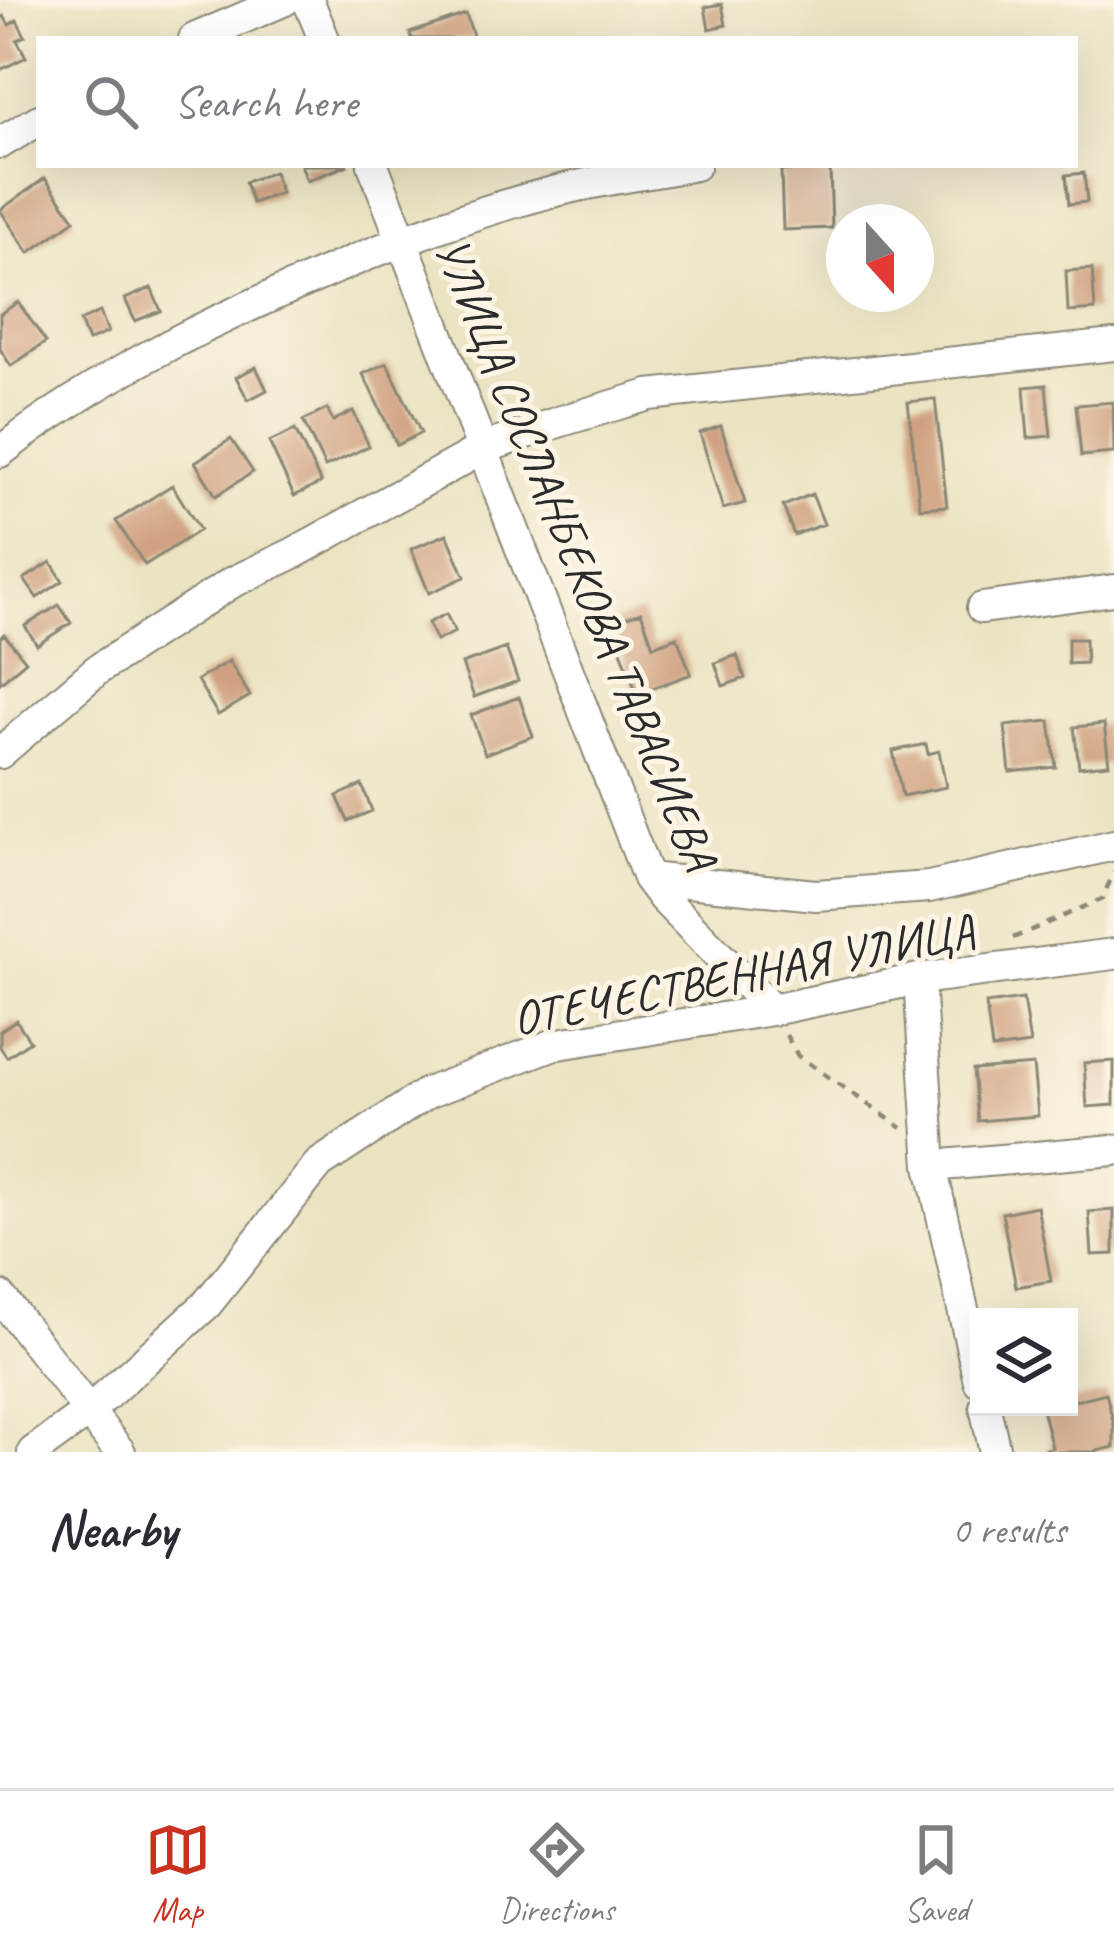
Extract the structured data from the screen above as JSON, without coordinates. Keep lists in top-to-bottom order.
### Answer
{
  "streets": {
    "street": ["УЛИЦА СОСЛАНБЕКОВА ТАВАСИЕВА", "ОТЕЧЕСТВЕННАЯ УЛИЦА"]
  },
  "crossings": [
    ["УЛИЦА СОСЛАНБЕКОВА ТАВАСИЕВА", "ОТЕЧЕСТВЕННАЯ УЛИЦА"]
  ],
  "north": "bottom",
  "page": {
    "search": "Search here",
    "heading": ["Nearby", "0 results"],
    "nav": ["Map", "Directions", "Saved"]
  }
}
